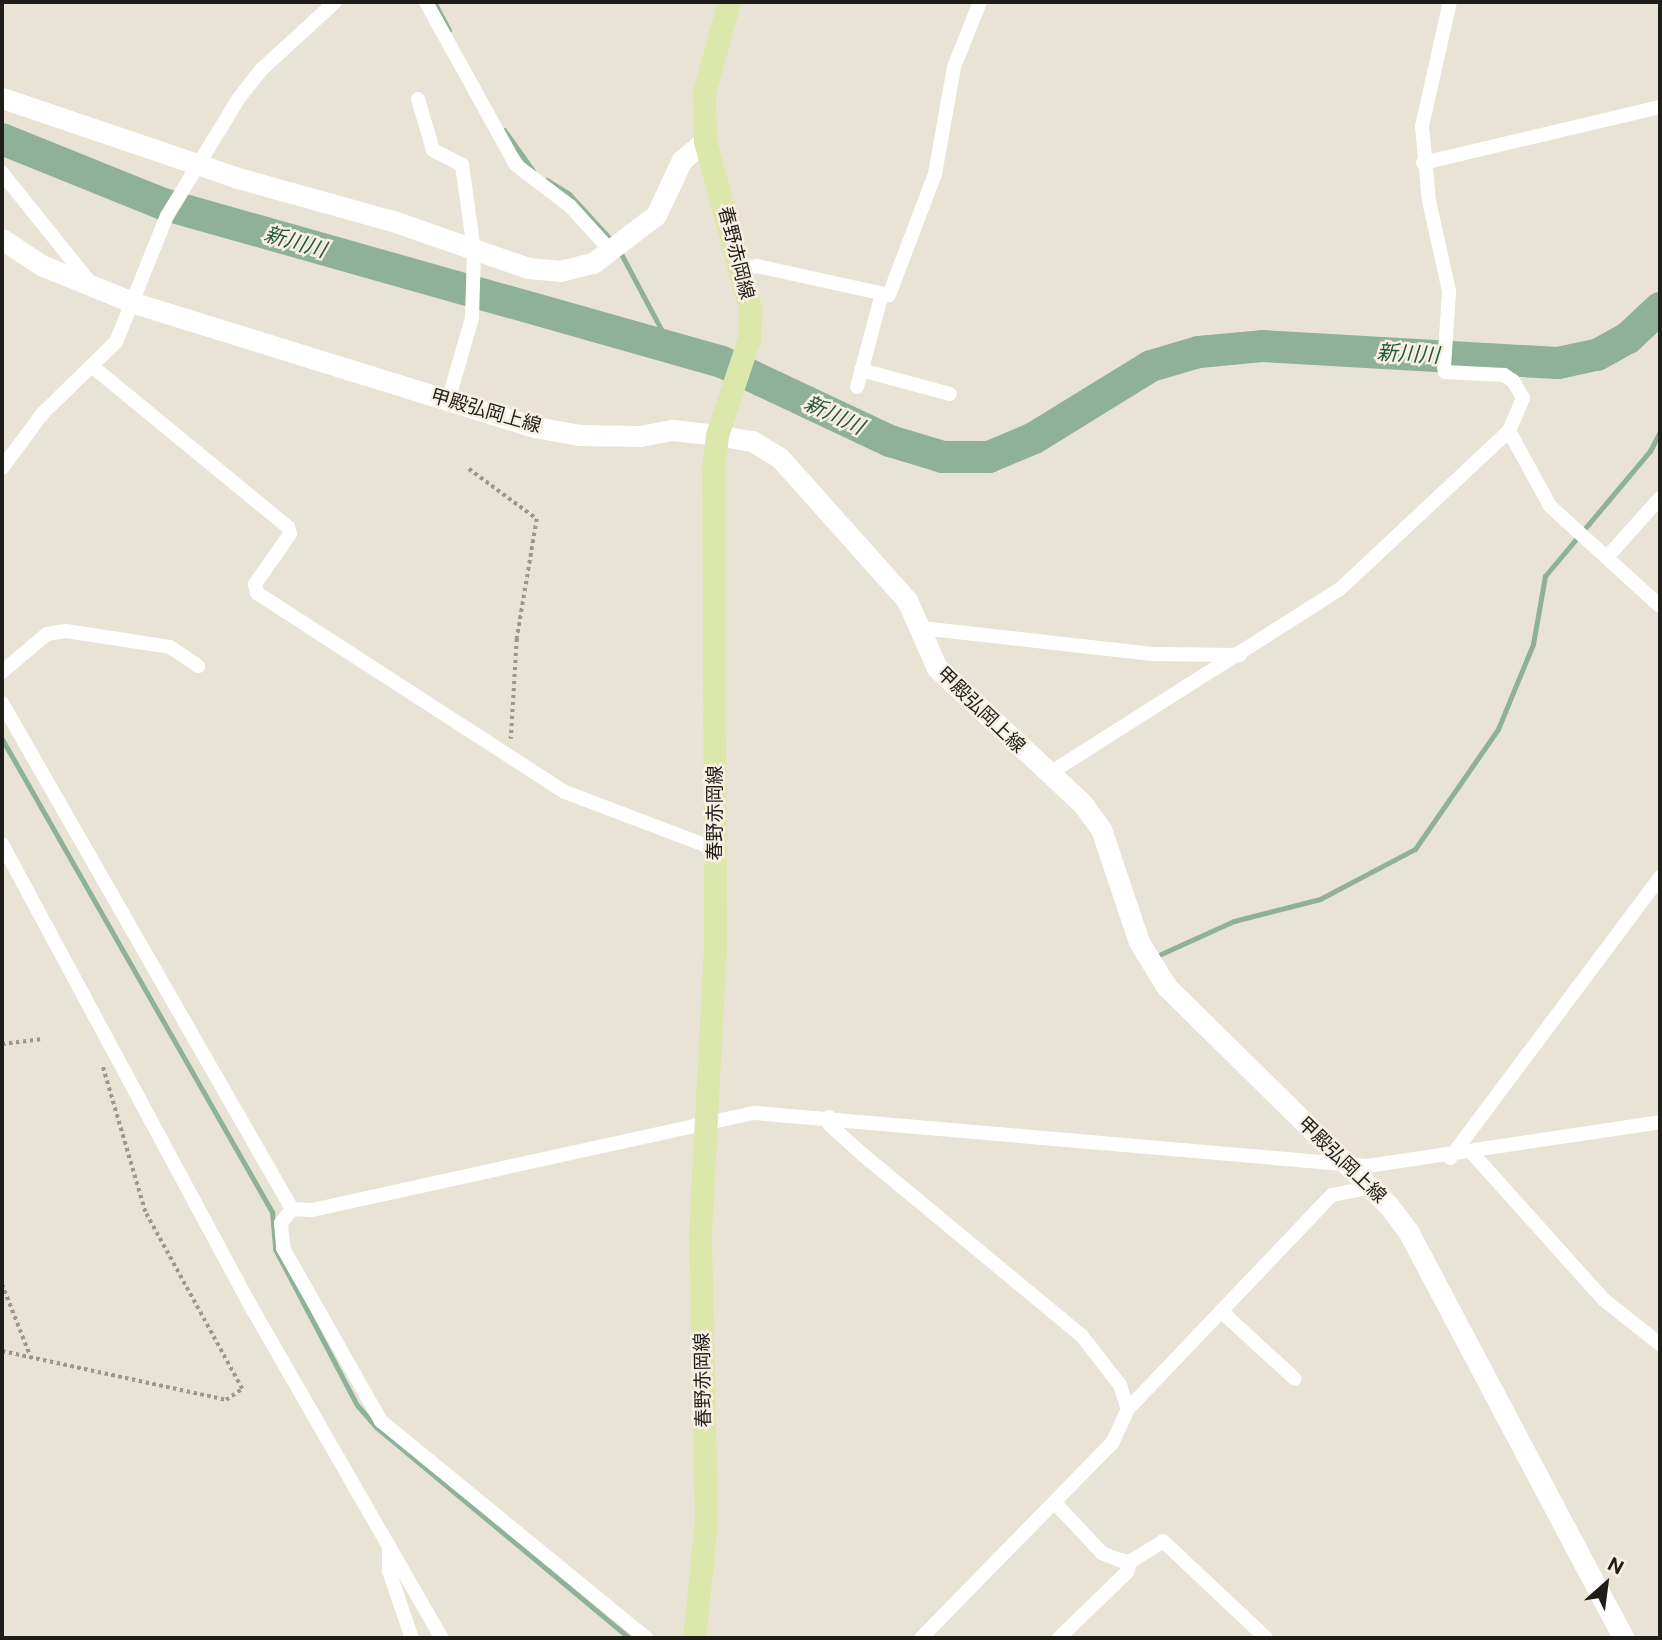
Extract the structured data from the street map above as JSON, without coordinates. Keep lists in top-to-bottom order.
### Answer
{
  "streets": {
    "main road": ["春野赤岡線", "甲殿弘岡上線"]
  },
  "crossings": [
    ["春野赤岡線", "甲殿弘岡上線"]
  ],
  "water": ["新川川"],
  "north": "top right"
}
